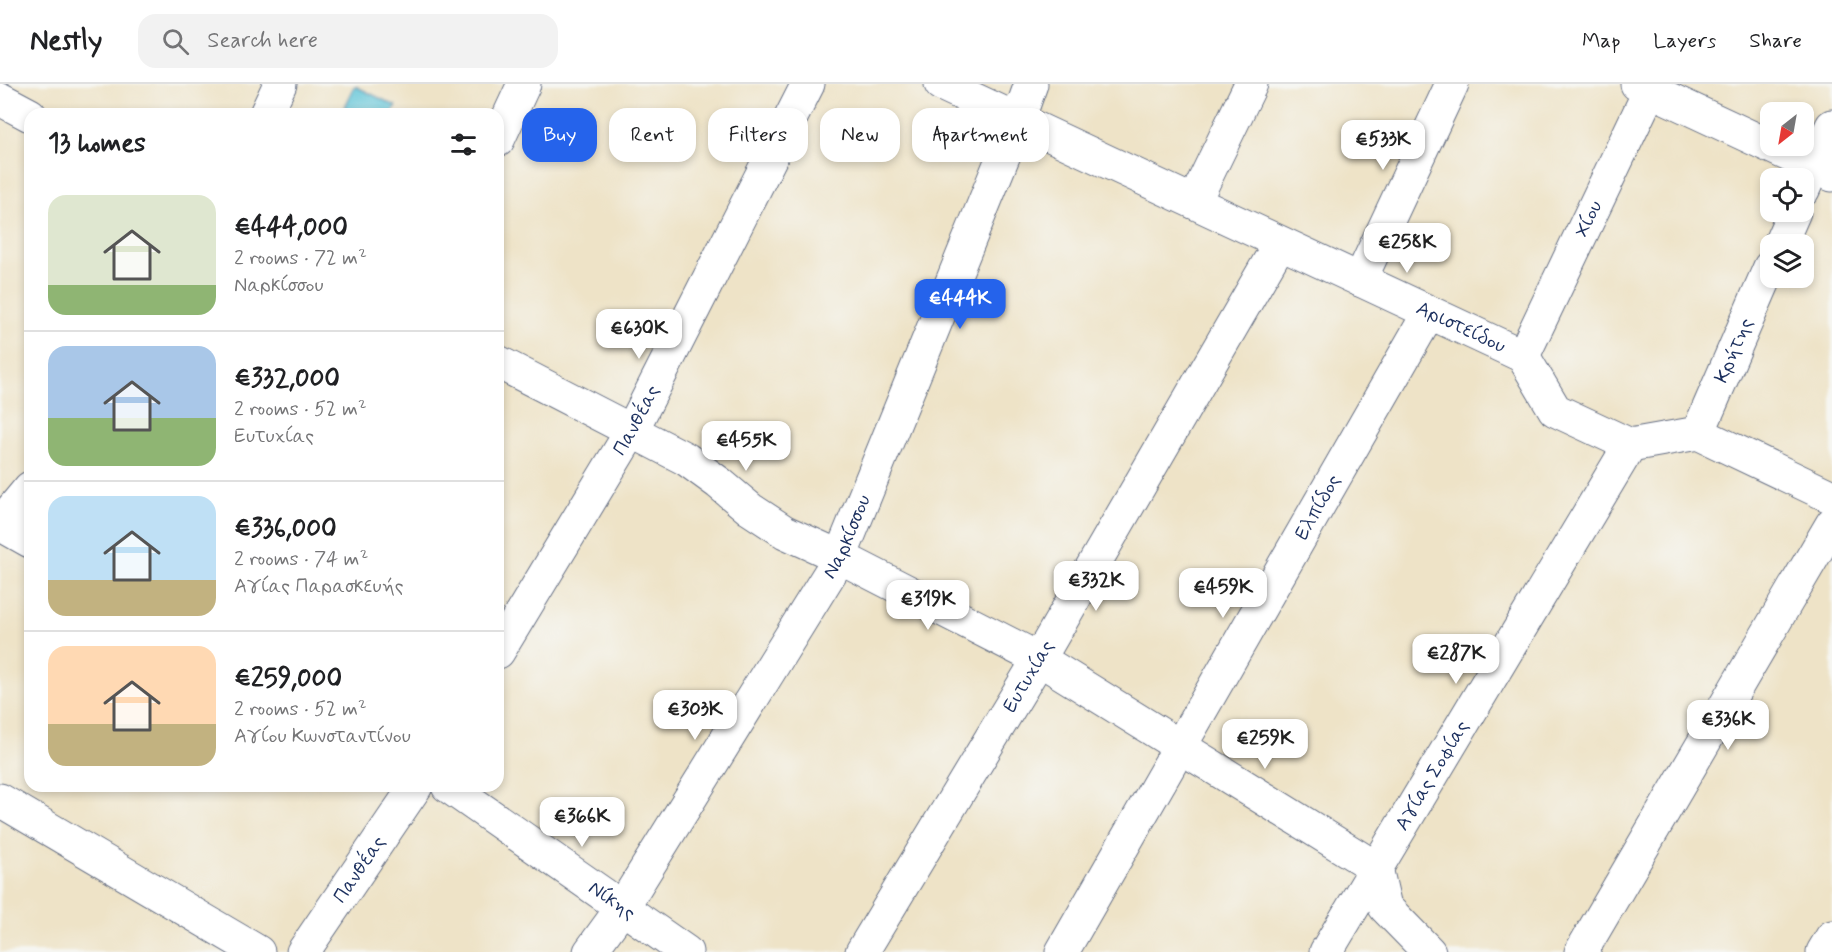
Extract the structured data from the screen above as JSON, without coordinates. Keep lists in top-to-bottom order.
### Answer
{
  "streets": {
    "street": [
      "Χίου",
      "Αριστείδου",
      "Κρήτης",
      "Πανθέας",
      "Ελπίδος",
      "Ναρκίσσου",
      "Ευτυχίας",
      "Αγίας Σοφίας",
      "Νίκης"
    ]
  },
  "crossings": [
    ["Χίου", "Αριστείδου"],
    ["Αριστείδου", "Ελπίδος"],
    ["Αριστείδου", "Ευτυχίας"],
    ["Αριστείδου", "Αγίας Σοφίας"],
    ["Ναρκίσσου", "Νίκης"]
  ],
  "north": "bottom left",
  "page": {
    "header": "Nestly",
    "search": "Search here",
    "nav": ["Map", "Layers", "Share"],
    "chip": [
      "Buy",
      "Rent",
      "Filters",
      "New",
      "Apartment"
    ],
    "heading": "13 homes",
    "price": [
      "€533K",
      "€258K",
      "€444K",
      "€630K",
      "€455K",
      "€332K",
      "€459K",
      "€319K",
      "€287K",
      "€303K",
      "€336K",
      "€259K",
      "€366K"
    ],
    "list": [
      {
        "name": "€444,000",
        "note": "2 rooms · 72 m² · Ναρκίσσου"
      },
      {
        "name": "€332,000",
        "note": "2 rooms · 52 m² · Ευτυχίας"
      },
      {
        "name": "€336,000",
        "note": "2 rooms · 74 m² · Αγίας Παρασκευής"
      },
      {
        "name": "€259,000",
        "note": "2 rooms · 52 m² · Αγίου Κωνσταντίνου"
      }
    ]
  }
}
